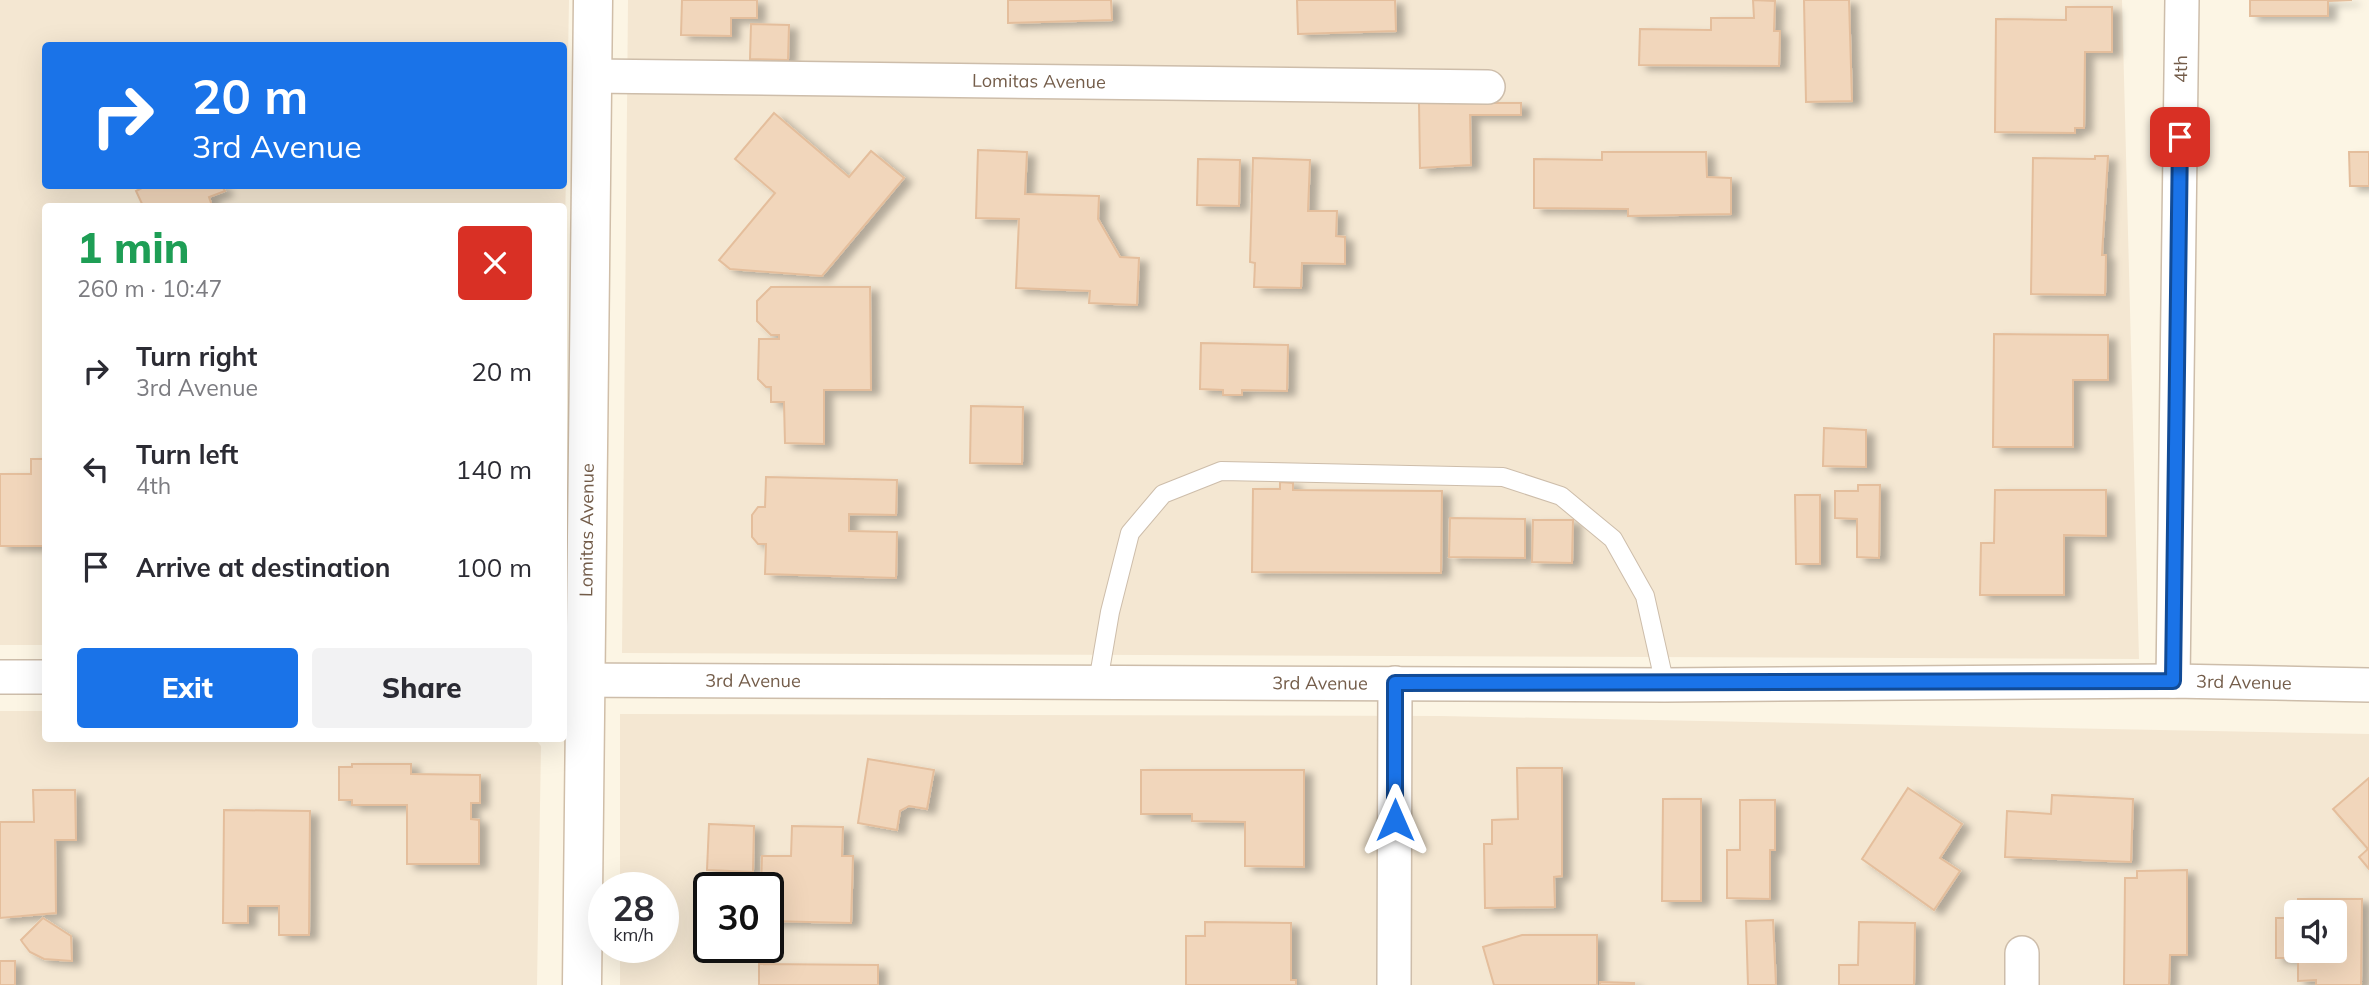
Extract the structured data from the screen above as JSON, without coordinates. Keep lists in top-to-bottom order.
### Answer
{
  "streets": {
    "street": ["4th", "Lomitas Avenue", "3rd Avenue"]
  },
  "crossings": [
    ["4th", "3rd Avenue"],
    ["Lomitas Avenue", "3rd Avenue"]
  ],
  "page": {
    "turn": ["20 m", "3rd Avenue"],
    "heading": ["1 min", "260 m · 10:47"],
    "list": [
      {
        "name": "Turn right",
        "note": "3rd Avenue",
        "value": "20 m"
      },
      {
        "name": "Turn left",
        "note": "4th",
        "value": "140 m"
      },
      {
        "name": "Arrive at destination",
        "value": "100 m"
      }
    ],
    "buttons": ["Exit", "Share"],
    "speed": "28 km/h",
    "limit": "30"
  }
}
